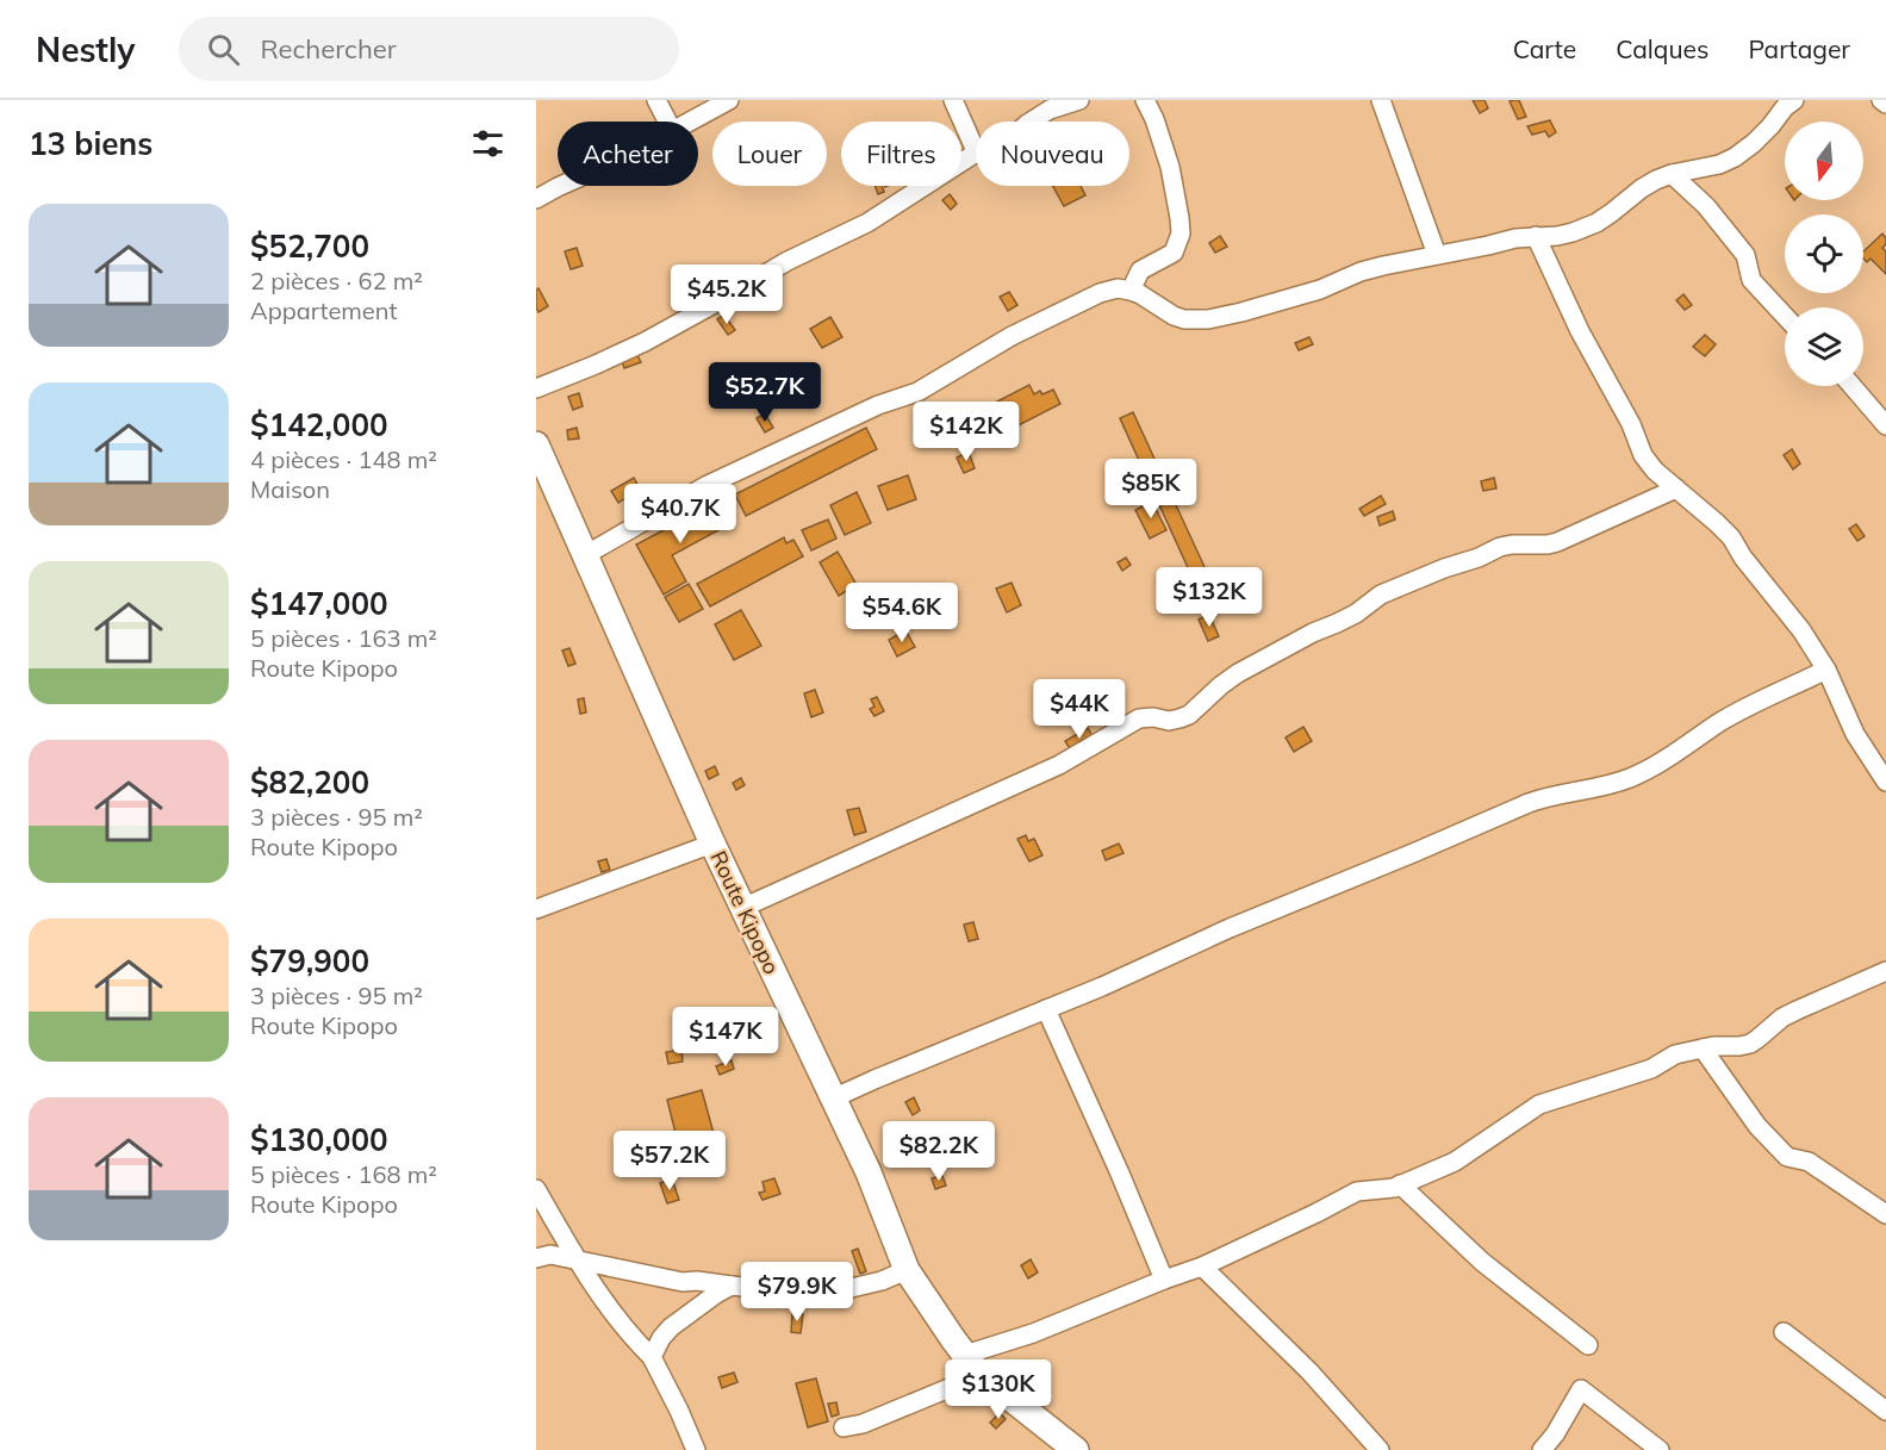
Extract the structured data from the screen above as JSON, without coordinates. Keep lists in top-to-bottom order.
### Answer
{
  "streets": {
    "main road": ["Route Kipopo"]
  },
  "north": "bottom",
  "page": {
    "header": "Nestly",
    "search": "Rechercher",
    "nav": ["Carte", "Calques", "Partager"],
    "heading": "13 biens",
    "chip": [
      "Acheter",
      "Louer",
      "Filtres",
      "Nouveau"
    ],
    "list": [
      {
        "name": "$52,700",
        "note": "2 pièces · 62 m² · Appartement"
      },
      {
        "name": "$142,000",
        "note": "4 pièces · 148 m² · Maison"
      },
      {
        "name": "$147,000",
        "note": "5 pièces · 163 m² · Route Kipopo"
      },
      {
        "name": "$82,200",
        "note": "3 pièces · 95 m² · Route Kipopo"
      },
      {
        "name": "$79,900",
        "note": "3 pièces · 95 m² · Route Kipopo"
      },
      {
        "name": "$130,000",
        "note": "5 pièces · 168 m² · Route Kipopo"
      }
    ],
    "price": [
      "$45.2K",
      "$52.7K",
      "$142K",
      "$85K",
      "$40.7K",
      "$132K",
      "$54.6K",
      "$44K",
      "$147K",
      "$82.2K",
      "$57.2K",
      "$79.9K",
      "$130K"
    ]
  }
}
